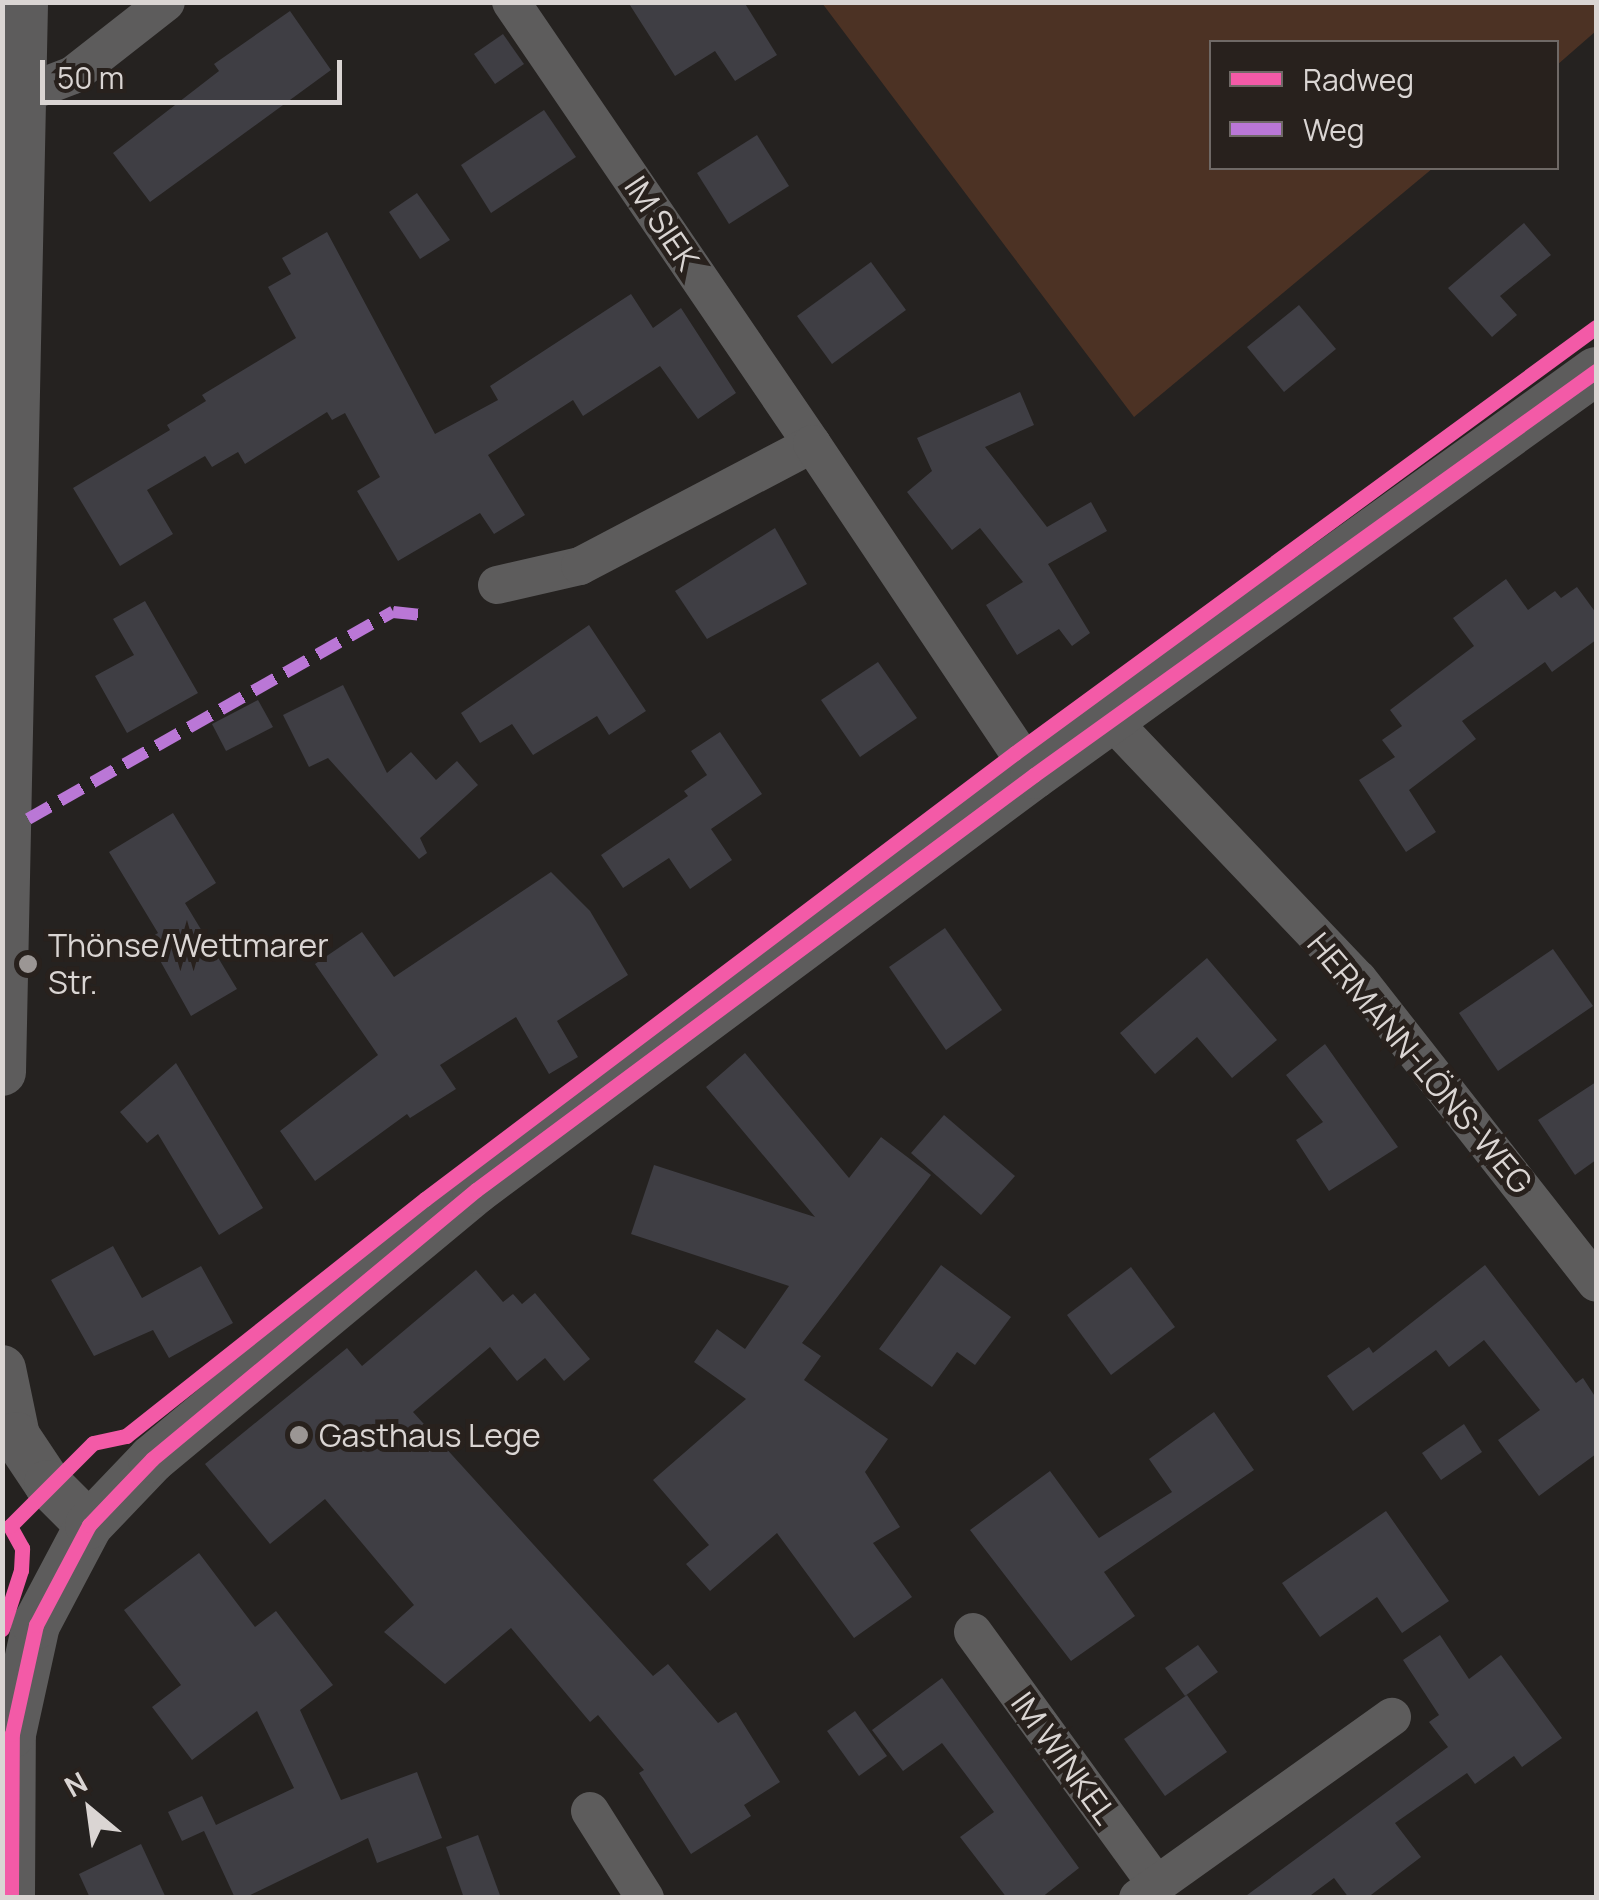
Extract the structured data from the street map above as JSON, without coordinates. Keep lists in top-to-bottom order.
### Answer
{
  "streets": {
    "street": ["IM SIEK", "HERMANN-LÖNS-WEG", "IM WINKEL"]
  },
  "places": ["Thönse/Wettmarer Str.", "Gasthaus Lege"],
  "legend": ["Radweg", "Weg"],
  "scale_bar": "50 m",
  "north": "top left"
}
